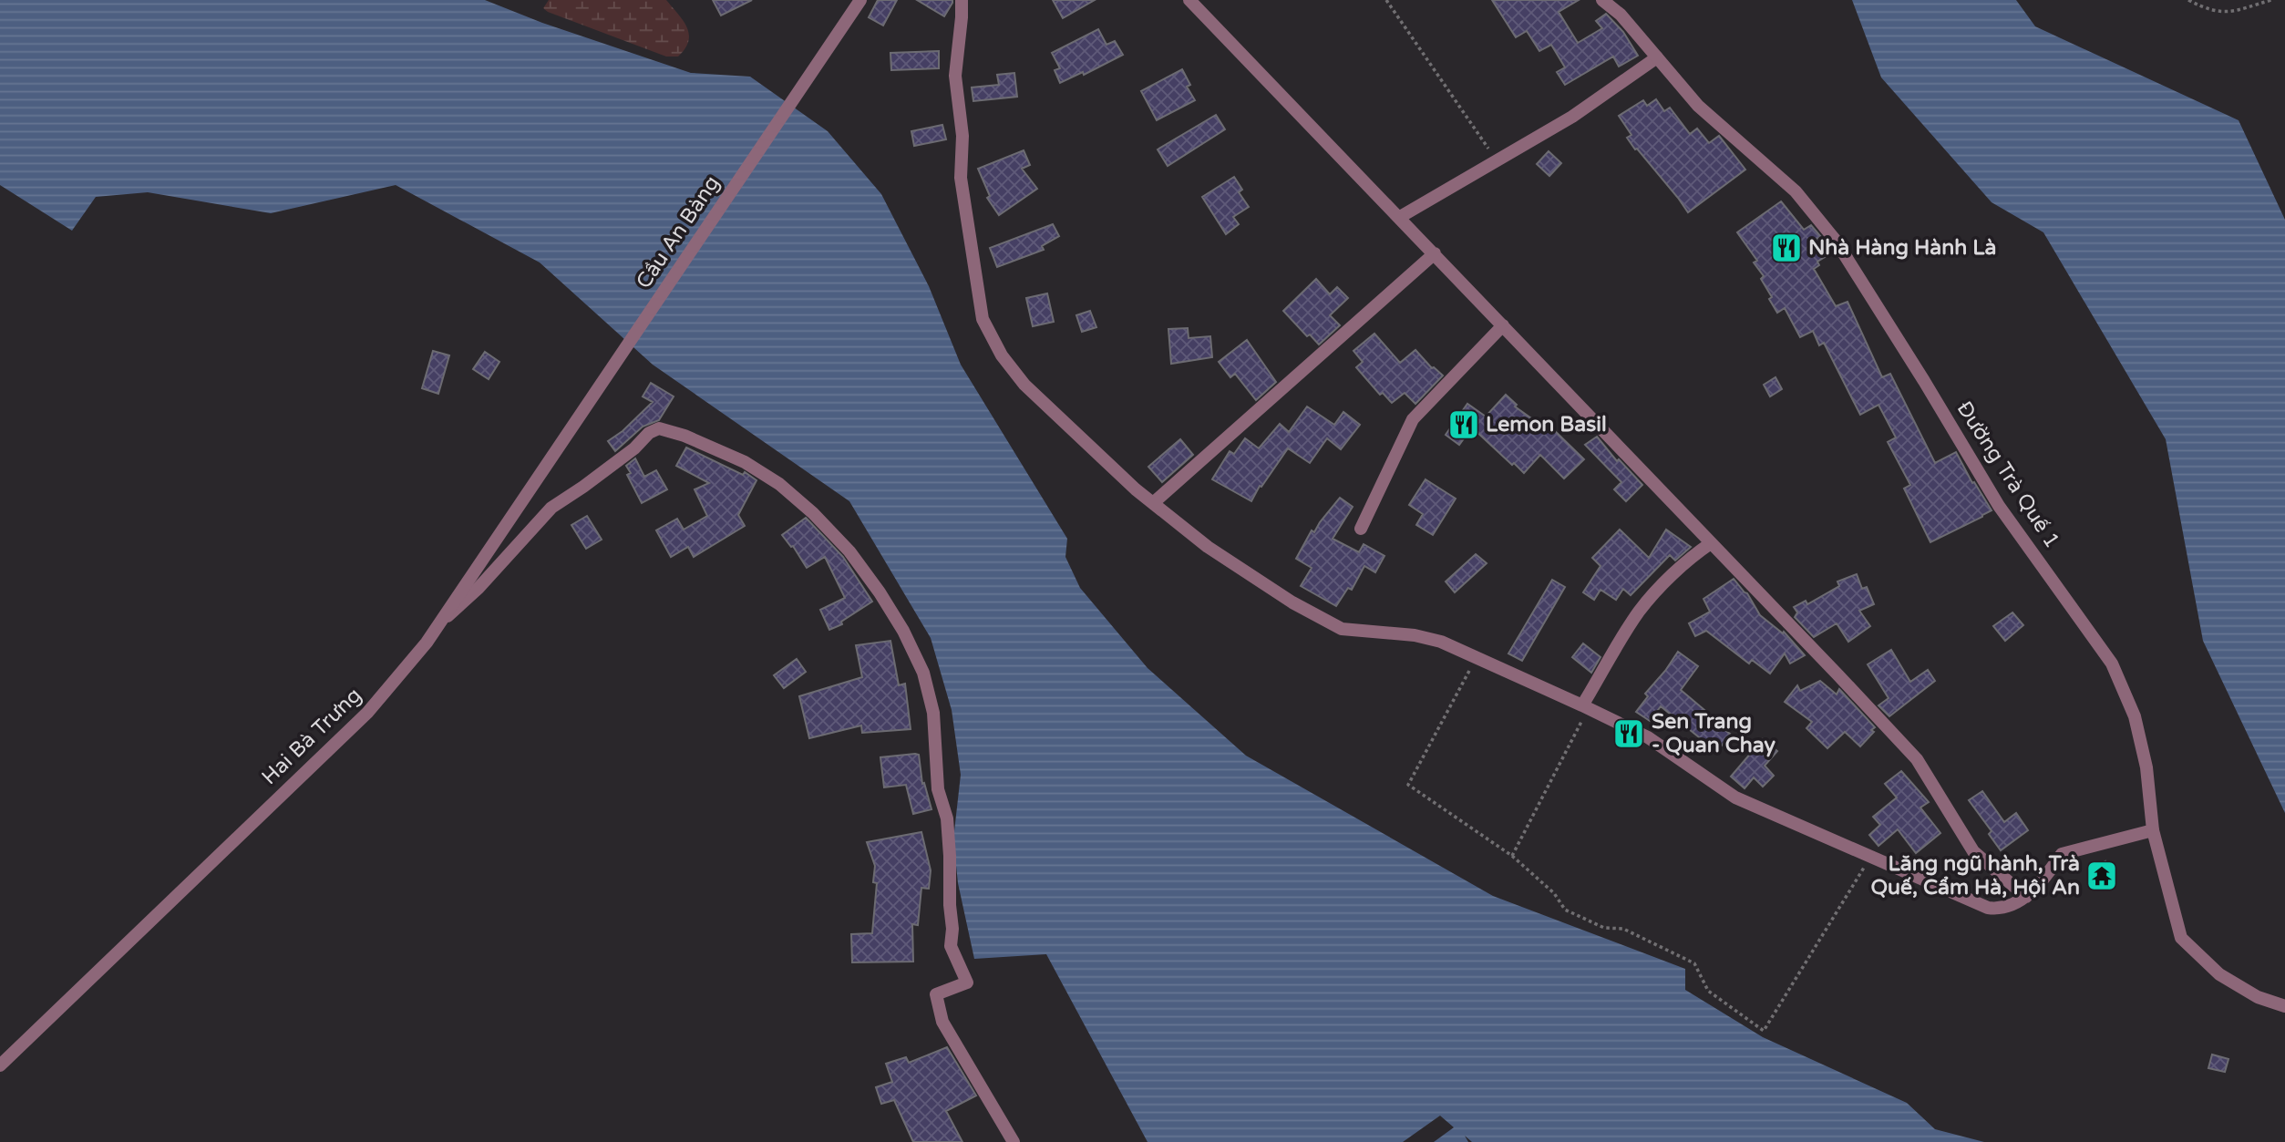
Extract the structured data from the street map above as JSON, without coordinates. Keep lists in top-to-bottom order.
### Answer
{
  "streets": {
    "street": ["Cầu An Bàng", "Đường Trà Quế 1", "Hai Bà Trưng"]
  },
  "crossings": [
    ["Cầu An Bàng", "Hai Bà Trưng"]
  ],
  "places": {
    "restaurant": ["Nhà Hàng Hành Là", "Lemon Basil", "Sen Trang - Quan Chay"],
    "temple": ["Lăng ngũ hành, Trà Quế, Cẩm Hà, Hội An"]
  }
}
